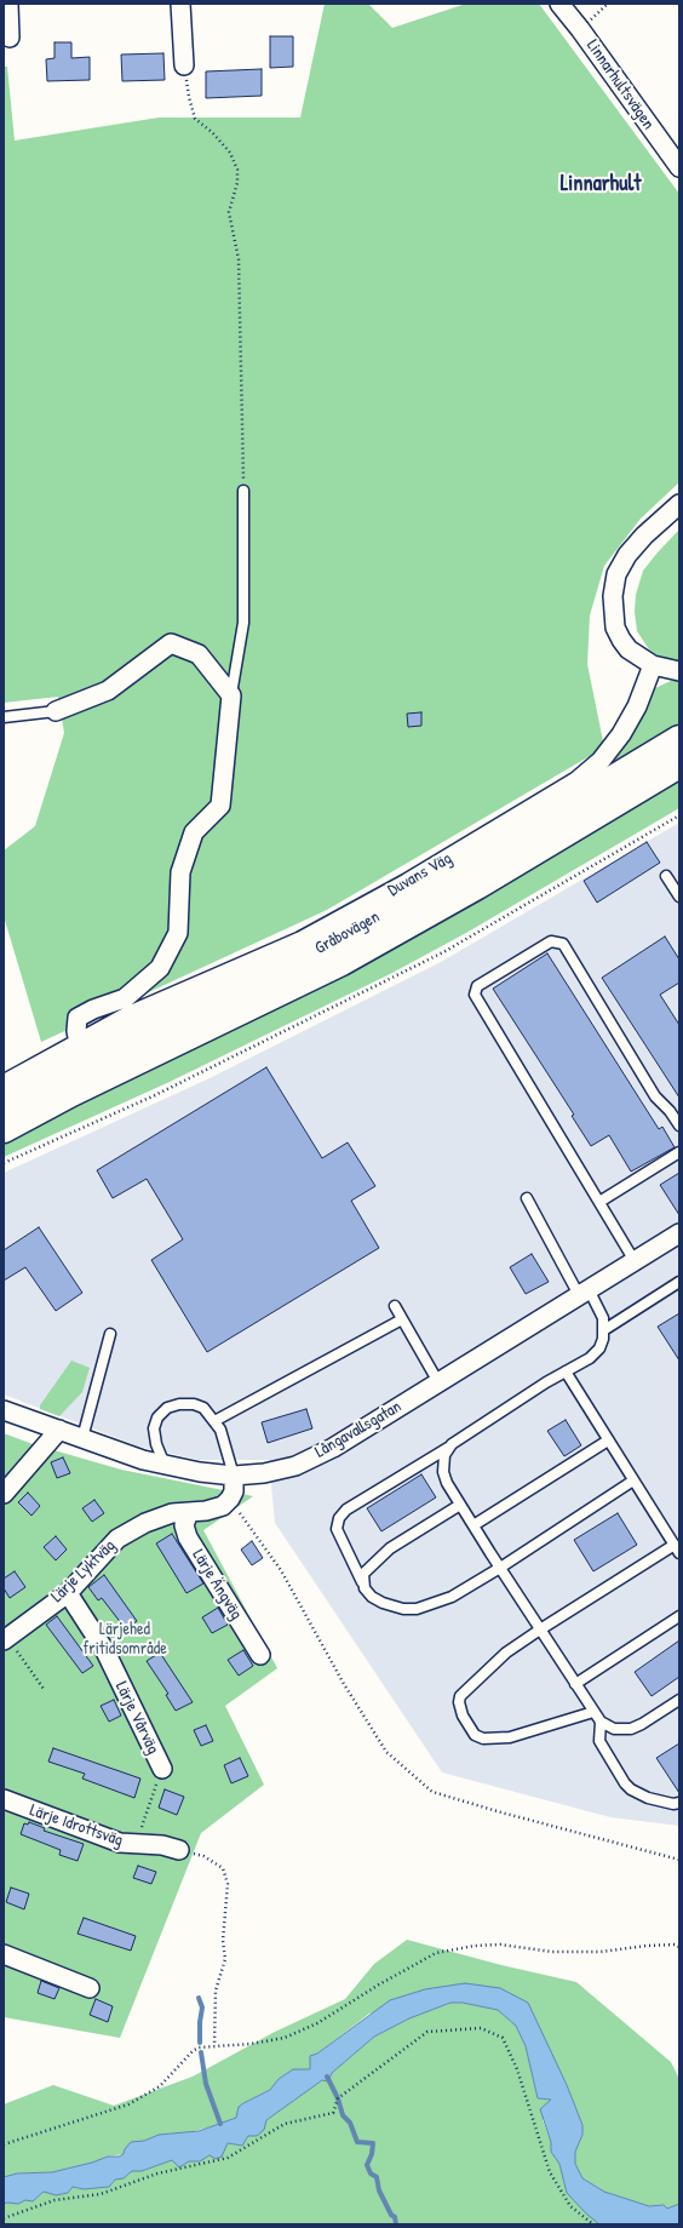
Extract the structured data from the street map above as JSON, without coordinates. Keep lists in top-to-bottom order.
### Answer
{
  "streets": {
    "main road": ["Gråbovägen"],
    "street": [
      "Linnarhultsvägen",
      "Duvans Väg",
      "Långavallsgatan",
      "Lärje Lyktväg",
      "Lärje Ängväg",
      "Lärje Vårväg",
      "Lärje Idrottsväg"
    ]
  },
  "crossings": [
    ["Lärje Lyktväg", "Lärje Ängväg"],
    ["Lärje Lyktväg", "Lärje Vårväg"]
  ],
  "districts": ["Linnarhult"],
  "parks": ["Lärjehed fritidsområde"]
}
